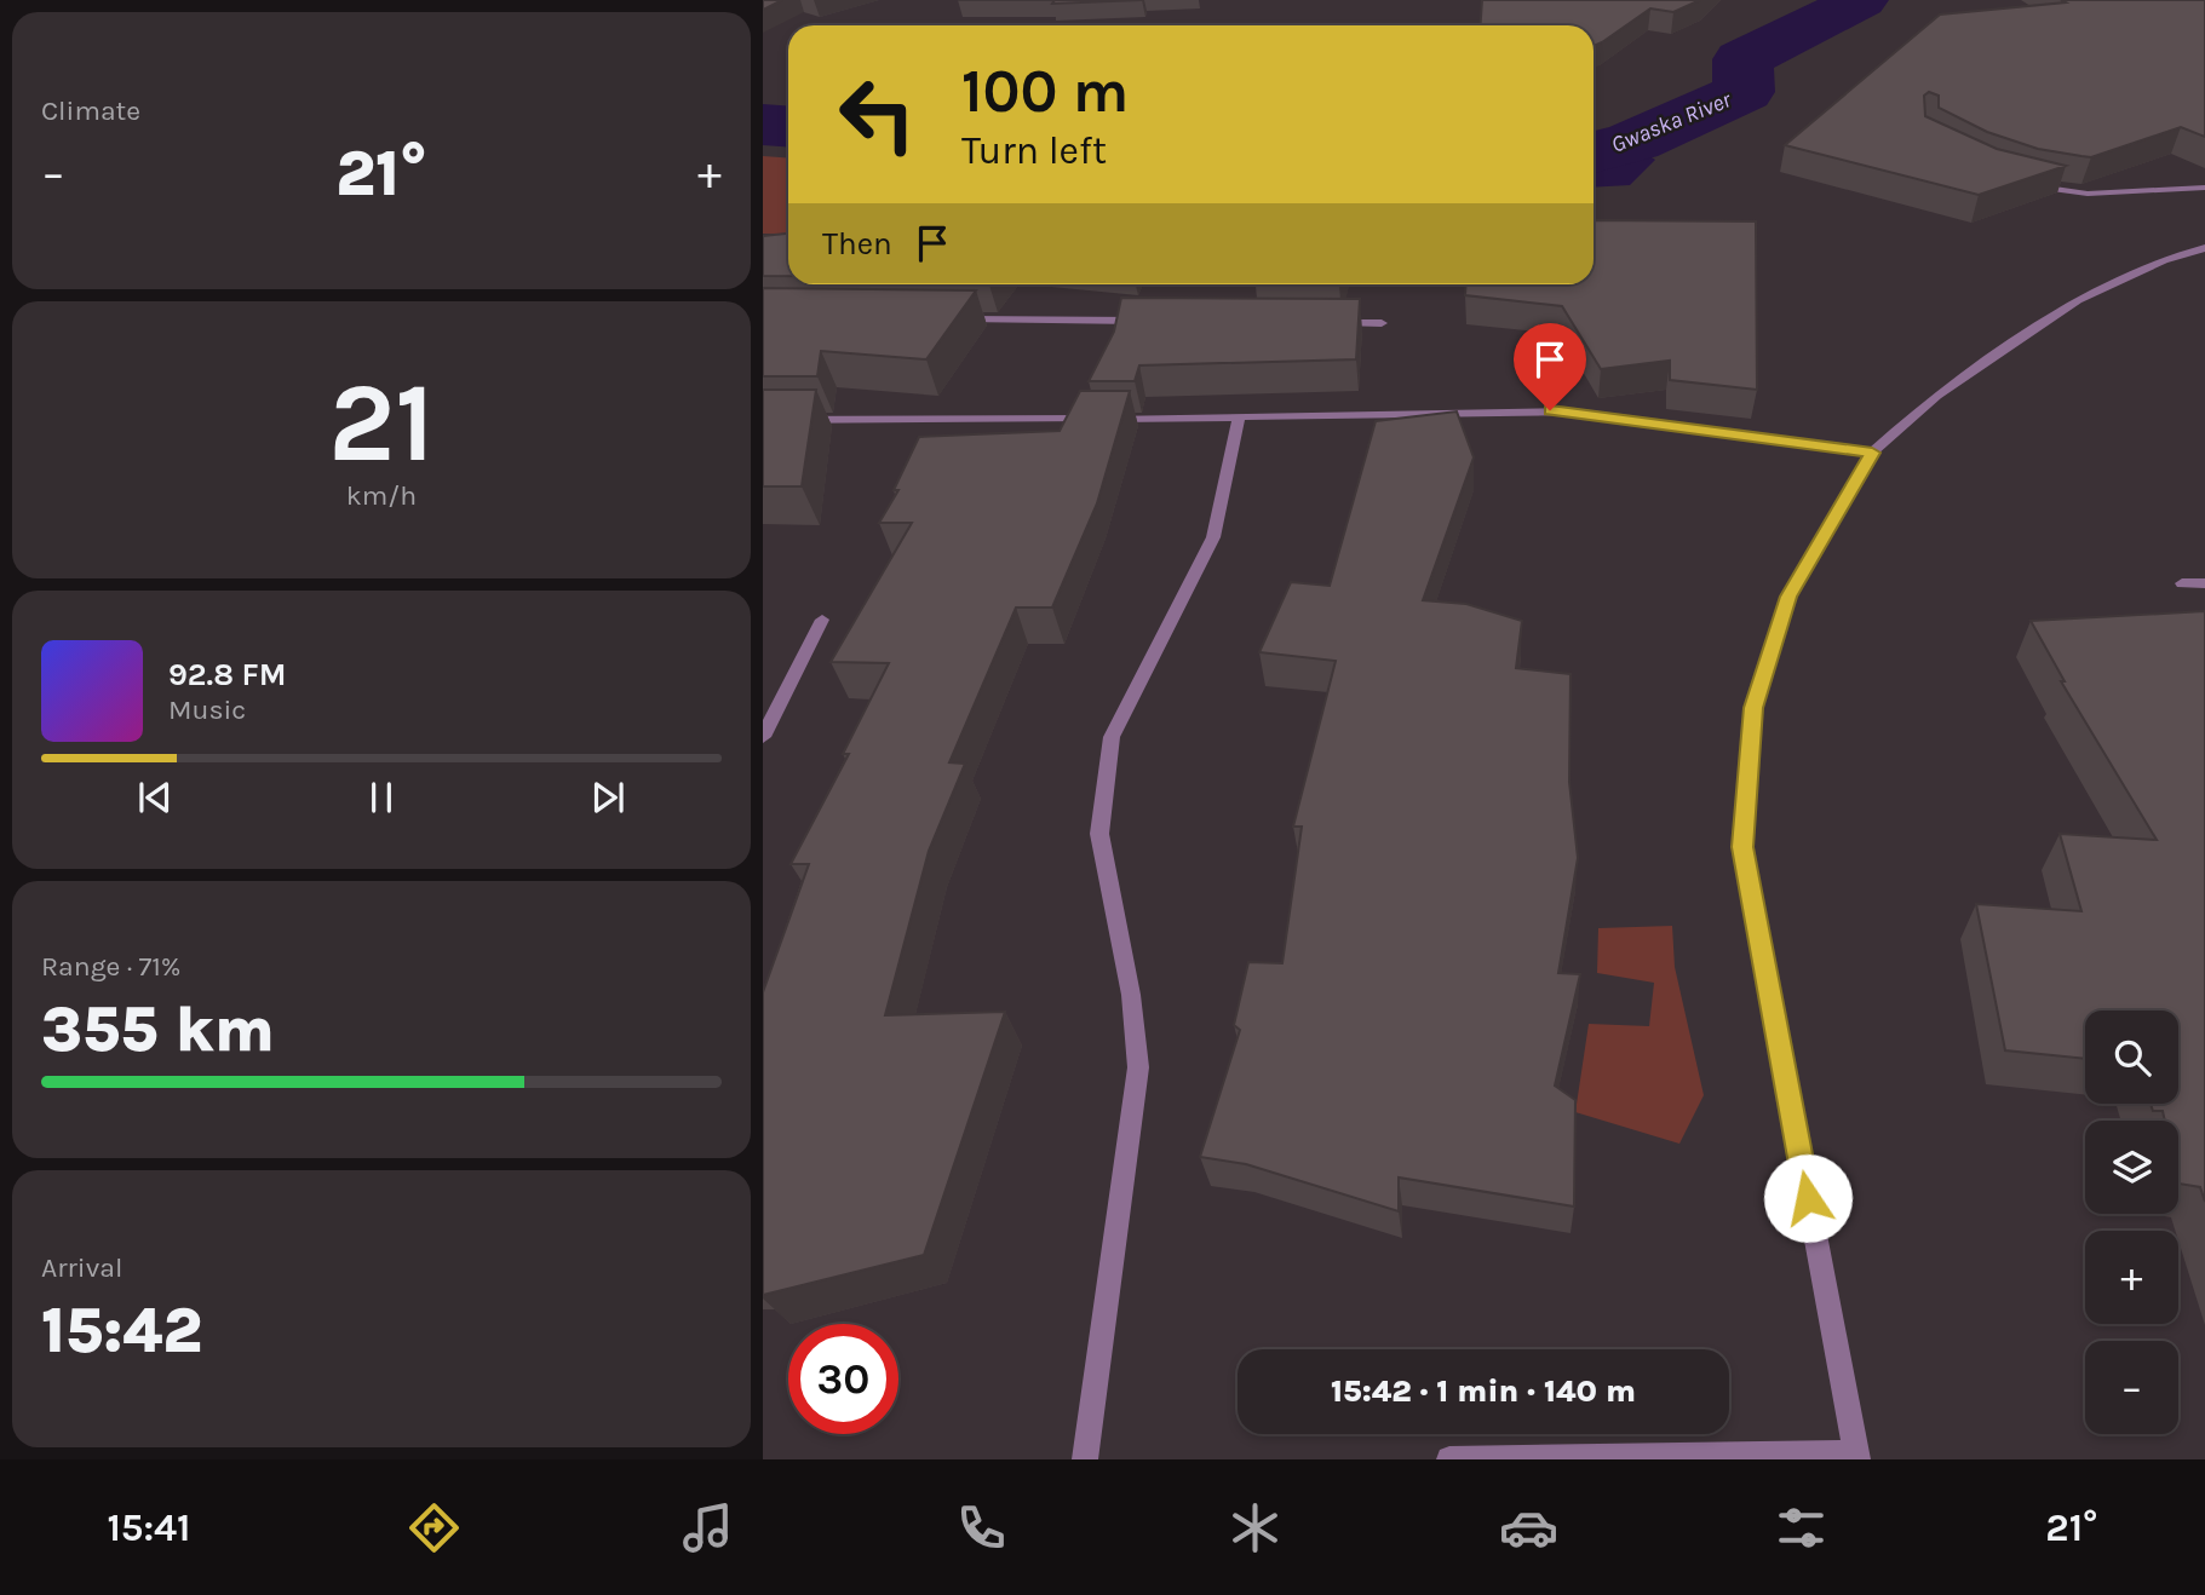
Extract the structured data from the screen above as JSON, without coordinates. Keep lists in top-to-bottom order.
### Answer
{
  "water": ["Gwaska River"],
  "page": {
    "tile": [
      "Climate",
      ["21", "km/h"],
      ["Range · 71%", "355 km"],
      ["Arrival", "15:42"]
    ],
    "turn": ["100 m", "Turn left"],
    "heat": ["−", "21°", "+"],
    "then": "Then",
    "song": ["92.8 FM", "Music"],
    "map_buttons": ["+", "−"],
    "limit": "30",
    "trip": "15:42 · 1 min · 140 m",
    "tabs": ["15:41", "21°"]
  }
}
